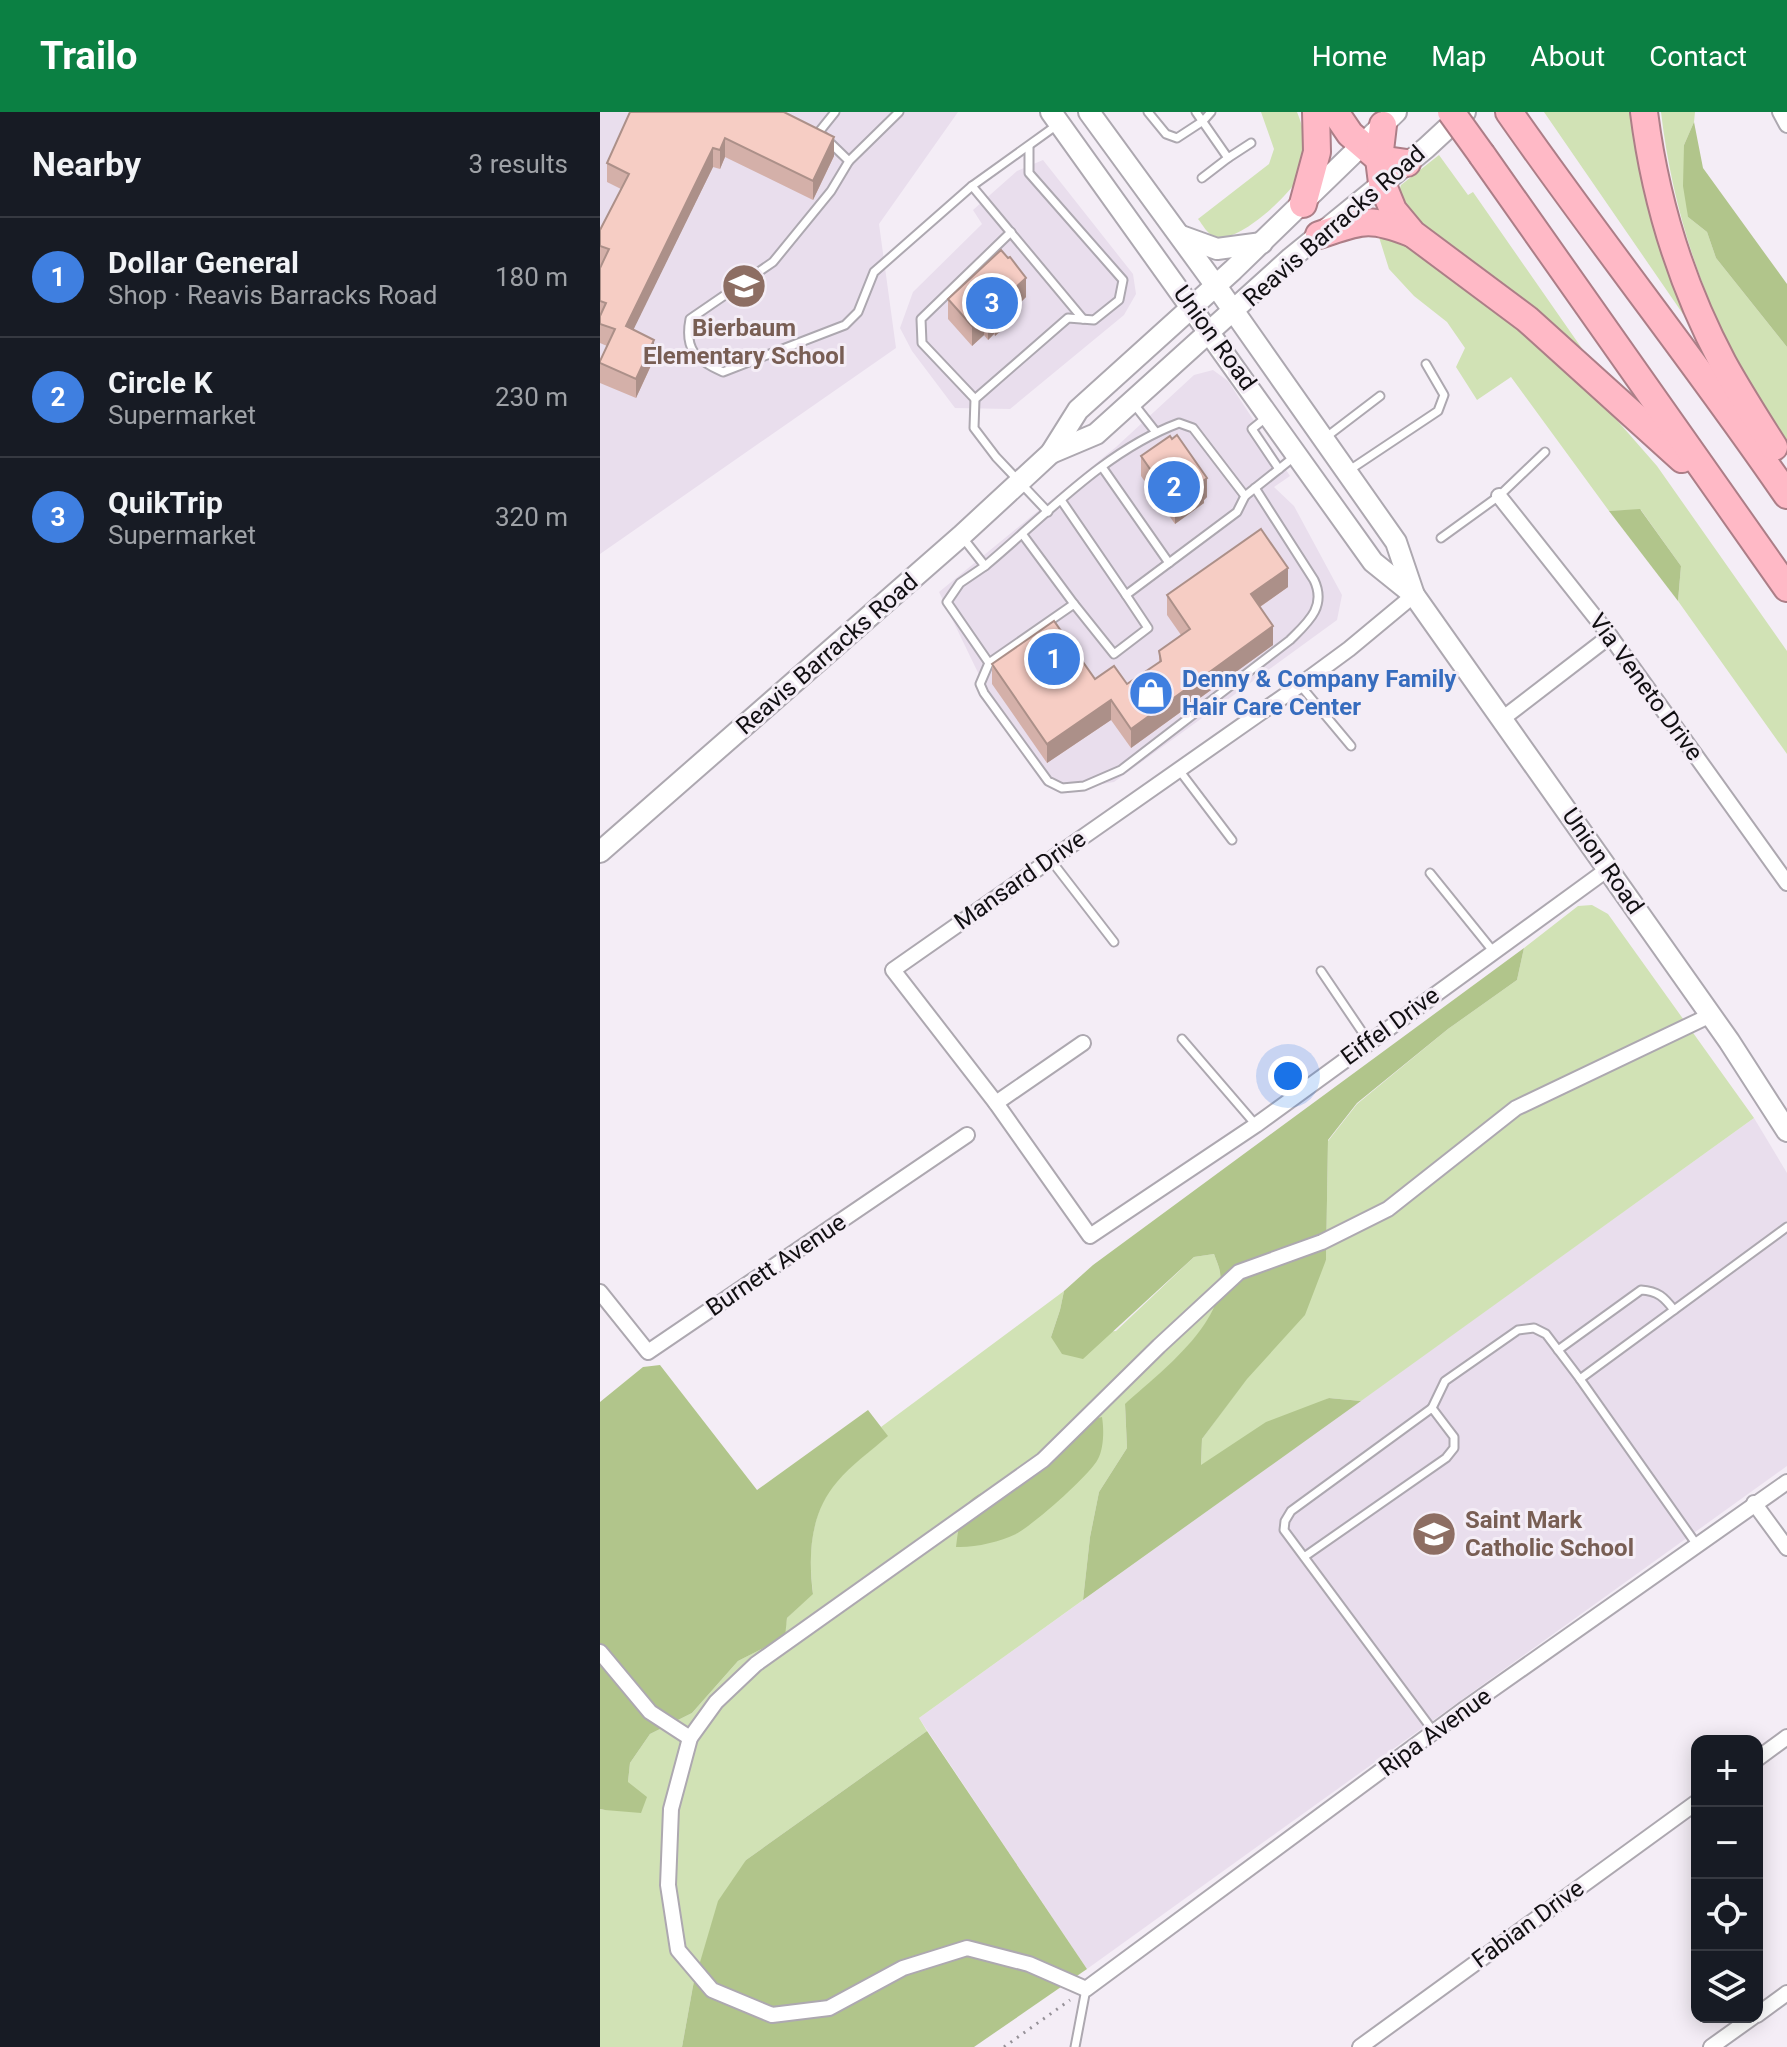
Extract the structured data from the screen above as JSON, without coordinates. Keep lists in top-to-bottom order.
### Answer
{
  "streets": {
    "main road": ["Reavis Barracks Road", "Union Road"],
    "street": [
      "Via Veneto Drive",
      "Mansard Drive",
      "Eiffel Drive",
      "Burnett Avenue",
      "Ripa Avenue",
      "Fabian Drive"
    ]
  },
  "crossings": [
    ["Reavis Barracks Road", "Union Road"],
    ["Union Road", "Mansard Drive"],
    ["Union Road", "Eiffel Drive"],
    ["Mansard Drive", "Eiffel Drive"]
  ],
  "places": {
    "school or university": ["Bierbaum Elementary School", "Saint Mark Catholic School"],
    "shop": ["Denny & Company Family Hair Care Center"]
  },
  "page": {
    "header": "Trailo",
    "nav": [
      "Home",
      "Map",
      "About",
      "Contact"
    ],
    "heading": ["Nearby", "3 results"],
    "list": [
      {
        "mark": "1",
        "name": "Dollar General",
        "note": "Shop · Reavis Barracks Road",
        "value": "180 m"
      },
      {
        "mark": "2",
        "name": "Circle K",
        "note": "Supermarket",
        "value": "230 m"
      },
      {
        "mark": "3",
        "name": "QuikTrip",
        "note": "Supermarket",
        "value": "320 m"
      }
    ],
    "pins": ["3", "2", "1"],
    "map_buttons": ["+", "−"]
  }
}
